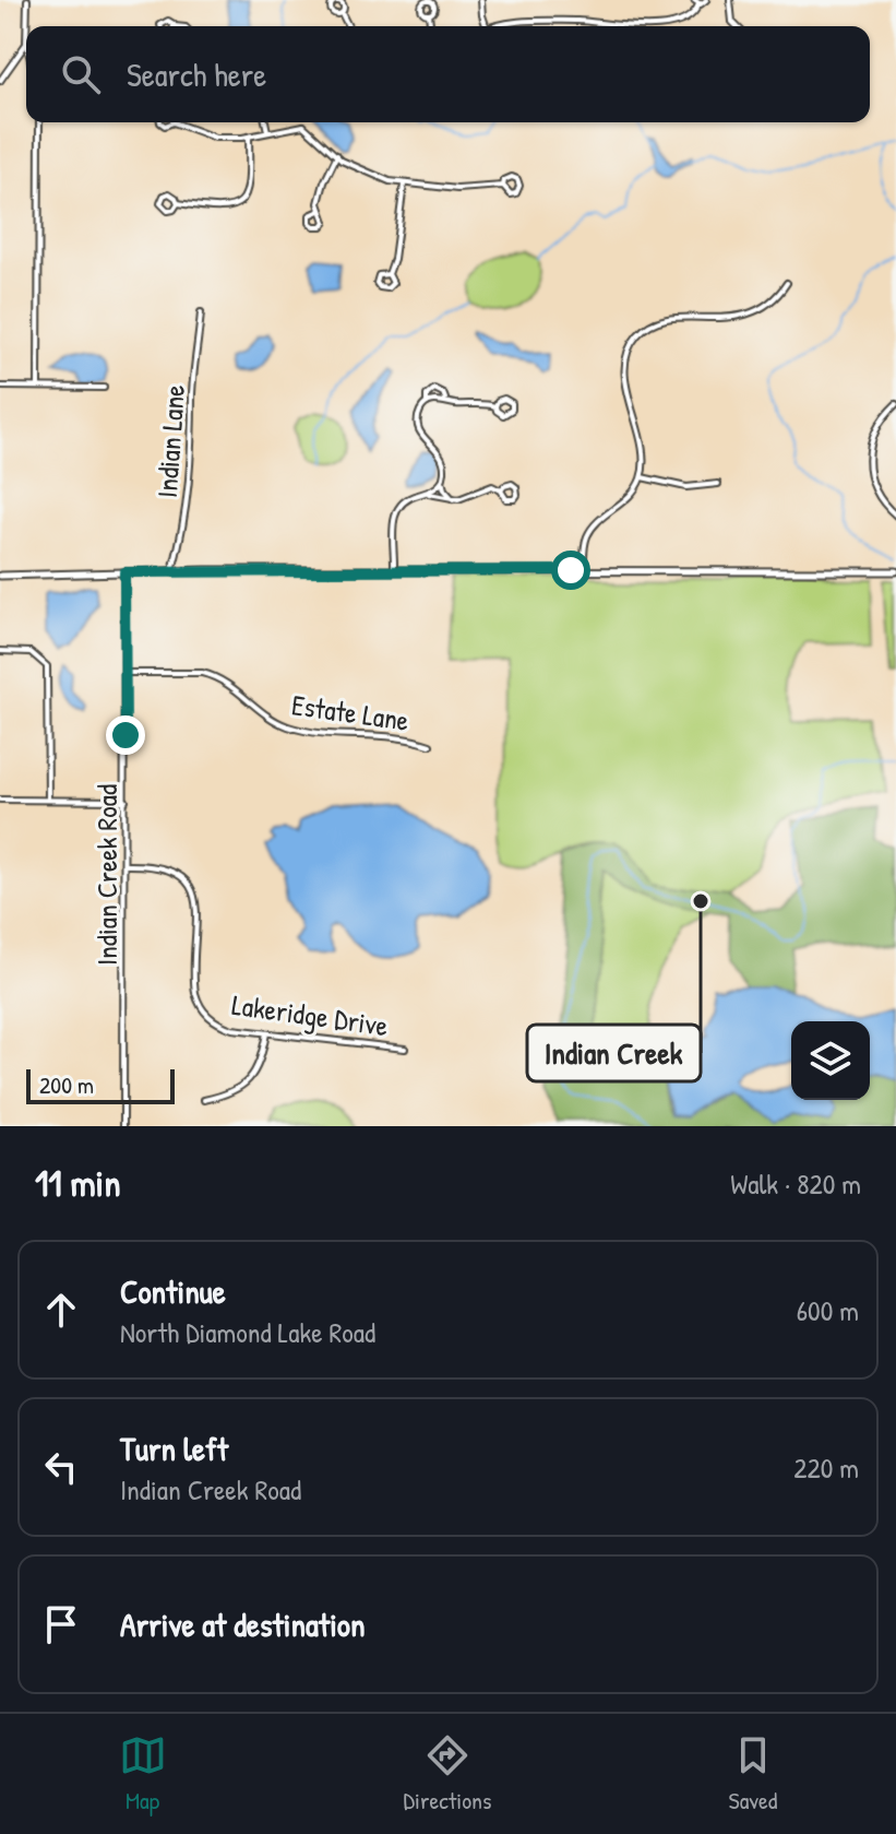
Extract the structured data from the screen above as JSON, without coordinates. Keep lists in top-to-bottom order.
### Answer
{
  "streets": {
    "street": [
      "Indian Lane",
      "Estate Lane",
      "Indian Creek Road",
      "Lakeridge Drive"
    ]
  },
  "crossings": [
    ["Estate Lane", "Indian Creek Road"],
    ["Indian Creek Road", "Lakeridge Drive"]
  ],
  "places": ["Indian Creek"],
  "scale_bar": "200 m",
  "page": {
    "search": "Search here",
    "scale": "200 m",
    "heading": ["11 min", "Walk · 820 m"],
    "list": [
      ["Continue", "North Diamond Lake Road", "600 m"],
      ["Turn left", "Indian Creek Road", "220 m"],
      "Arrive at destination"
    ],
    "nav": ["Map", "Directions", "Saved"]
  }
}
